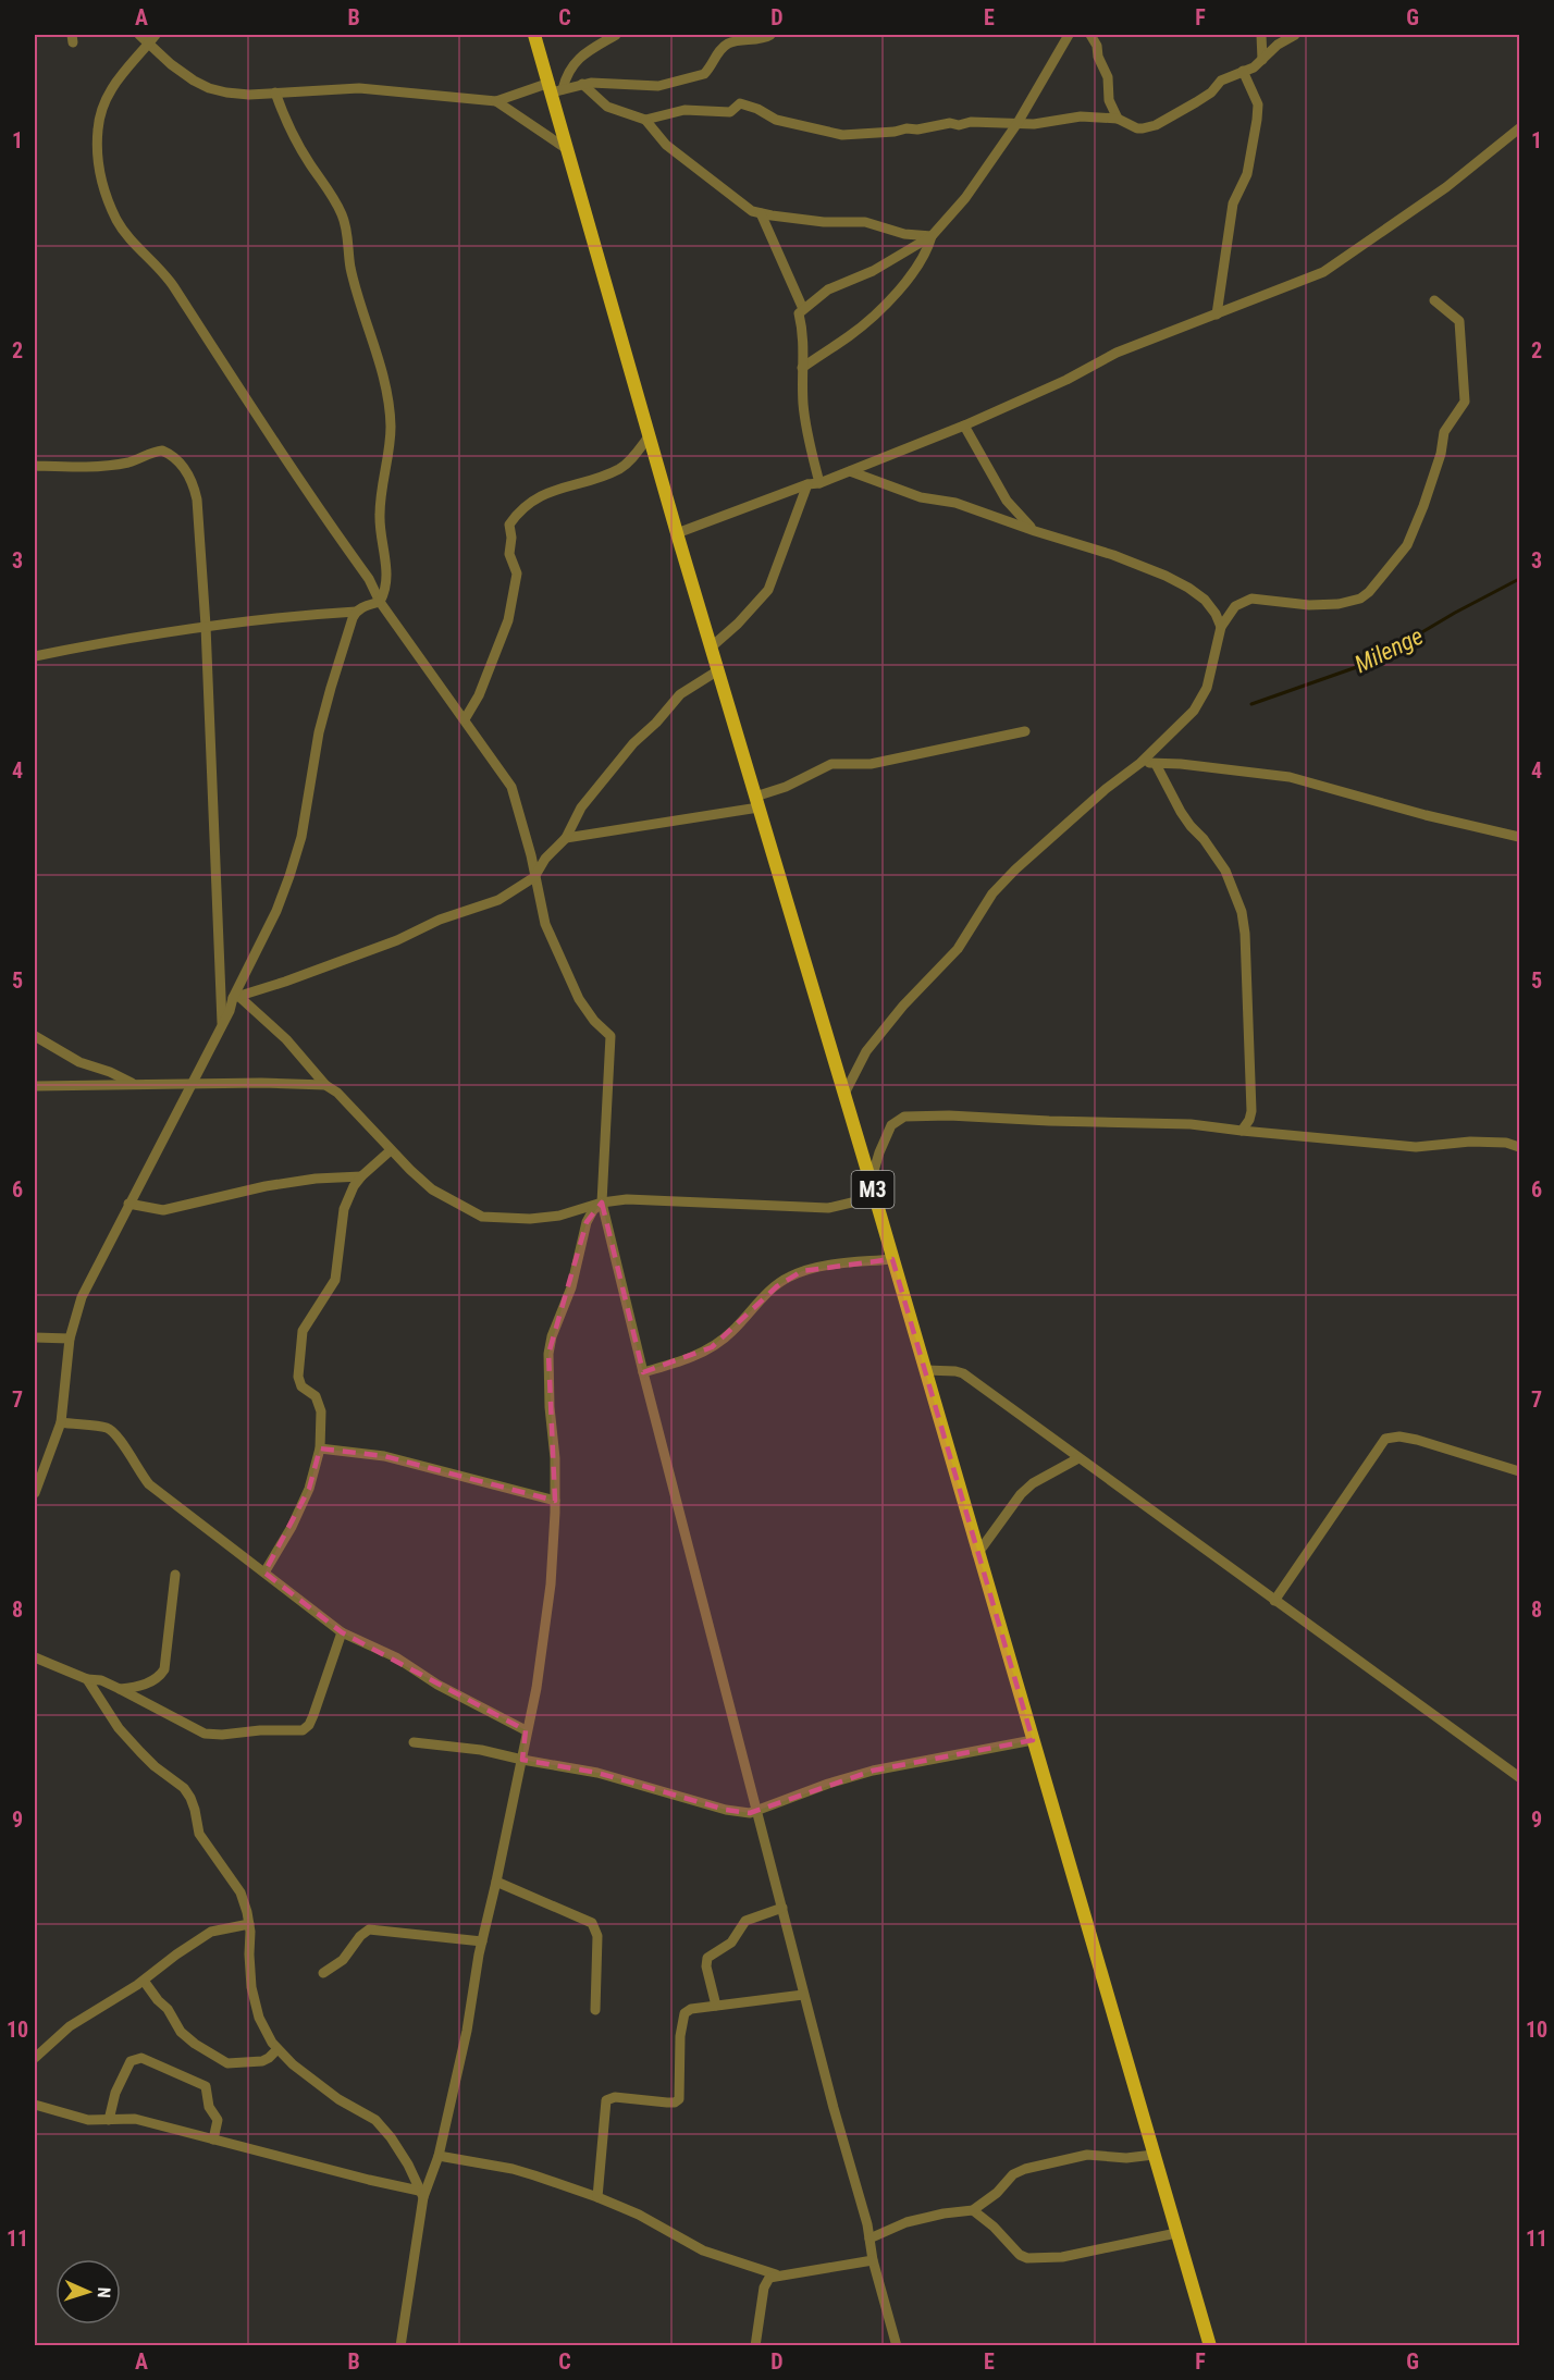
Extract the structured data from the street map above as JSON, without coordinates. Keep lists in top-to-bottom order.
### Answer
{
  "streets": {
    "main road": ["M3"]
  },
  "water": ["Milenge"],
  "north": "right",
  "grid": {
    "columns": [
      "A",
      "B",
      "C",
      "D",
      "E",
      "F",
      "G"
    ],
    "rows": [
      "1",
      "2",
      "3",
      "4",
      "5",
      "6",
      "7",
      "8",
      "9",
      "10",
      "11"
    ]
  }
}
